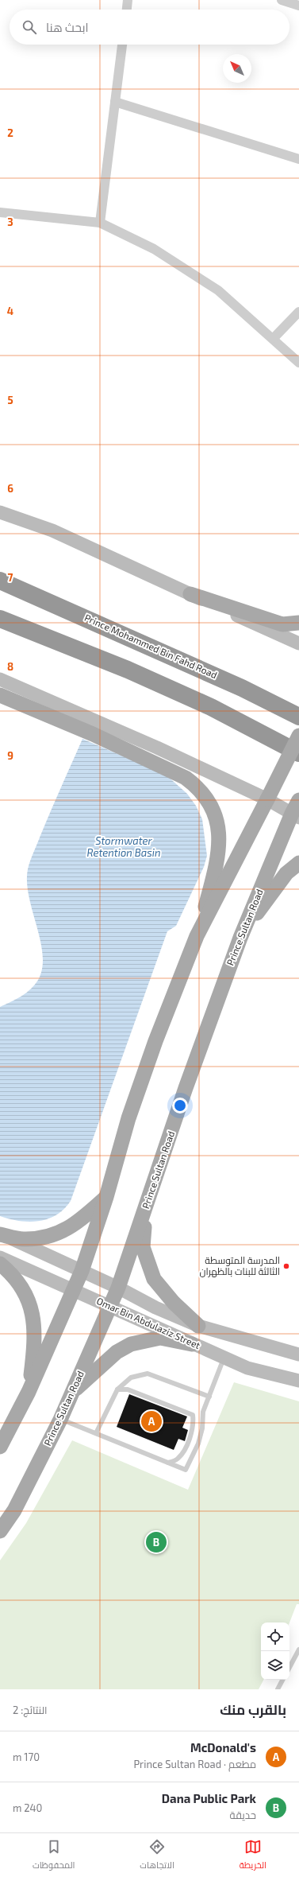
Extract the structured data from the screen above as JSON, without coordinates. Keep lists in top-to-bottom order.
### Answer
{
  "streets": {
    "highway": ["Prince Mohammed Bin Fahd Road"],
    "main road": ["Prince Sultan Road"],
    "street": ["Omar Bin Abdulaziz Street"]
  },
  "crossings": [
    ["Prince Sultan Road", "Omar Bin Abdulaziz Street"]
  ],
  "water": ["Stormwater Retention Basin"],
  "places": ["المدرسة المتوسطة الثالثة للبنات بالظهران"],
  "north": "top left",
  "page": {
    "search": "ابحث هنا",
    "pins": ["A", "B"],
    "heading": ["بالقرب منك", "النتائج: 2"],
    "list": [
      {
        "mark": "A",
        "name": "McDonald's",
        "note": "مطعم · Prince Sultan Road",
        "value": "170 m"
      },
      {
        "mark": "B",
        "name": "Dana Public Park",
        "note": "حديقة",
        "value": "240 m"
      }
    ],
    "nav": ["الخريطة", "الاتجاهات", "المحفوظات"]
  },
  "grid": {
    "rows": [
      "2",
      "3",
      "4",
      "5",
      "6",
      "7",
      "8",
      "9"
    ]
  }
}
